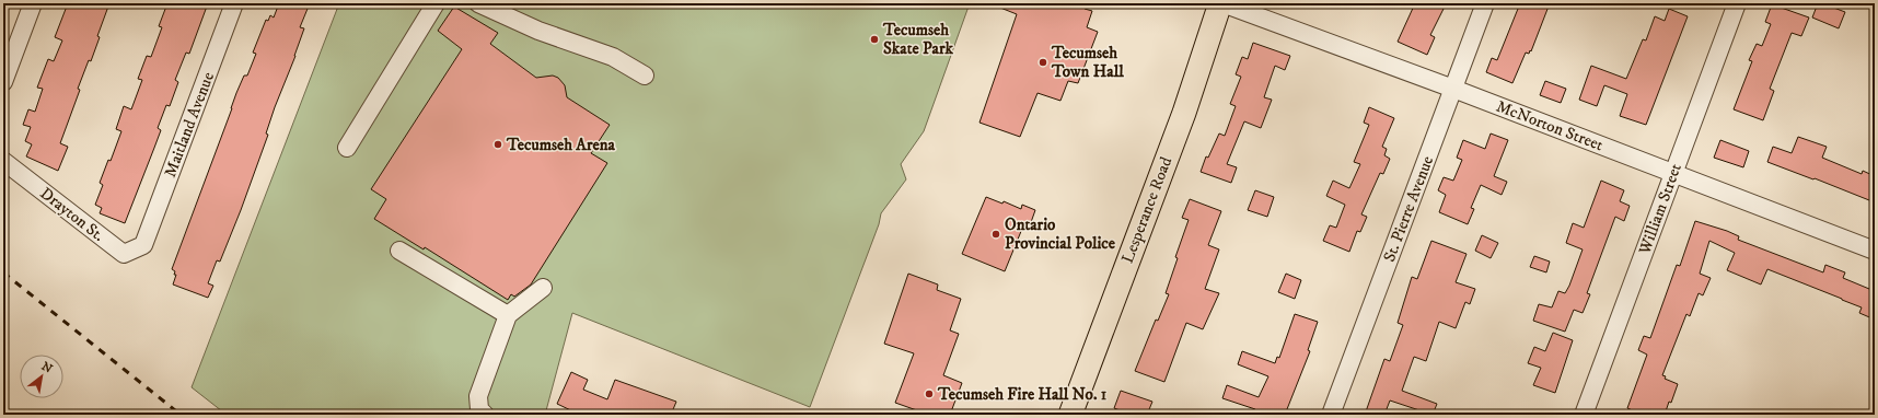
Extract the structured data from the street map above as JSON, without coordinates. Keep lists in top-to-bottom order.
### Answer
{
  "streets": {
    "main road": ["Lesperance Road"],
    "street": [
      "Maitland Avenue",
      "McNorton Street",
      "St. Pierre Avenue",
      "William Street",
      "Drayton St."
    ]
  },
  "crossings": [
    ["Maitland Avenue", "Drayton St."],
    ["McNorton Street", "St. Pierre Avenue"],
    ["McNorton Street", "William Street"],
    ["McNorton Street", "Lesperance Road"]
  ],
  "places": [
    "Tecumseh Skate Park",
    "Tecumseh Town Hall",
    "Tecumseh Arena",
    "Ontario Provincial Police",
    "Tecumseh Fire Hall No. 1"
  ],
  "north": "top right"
}
